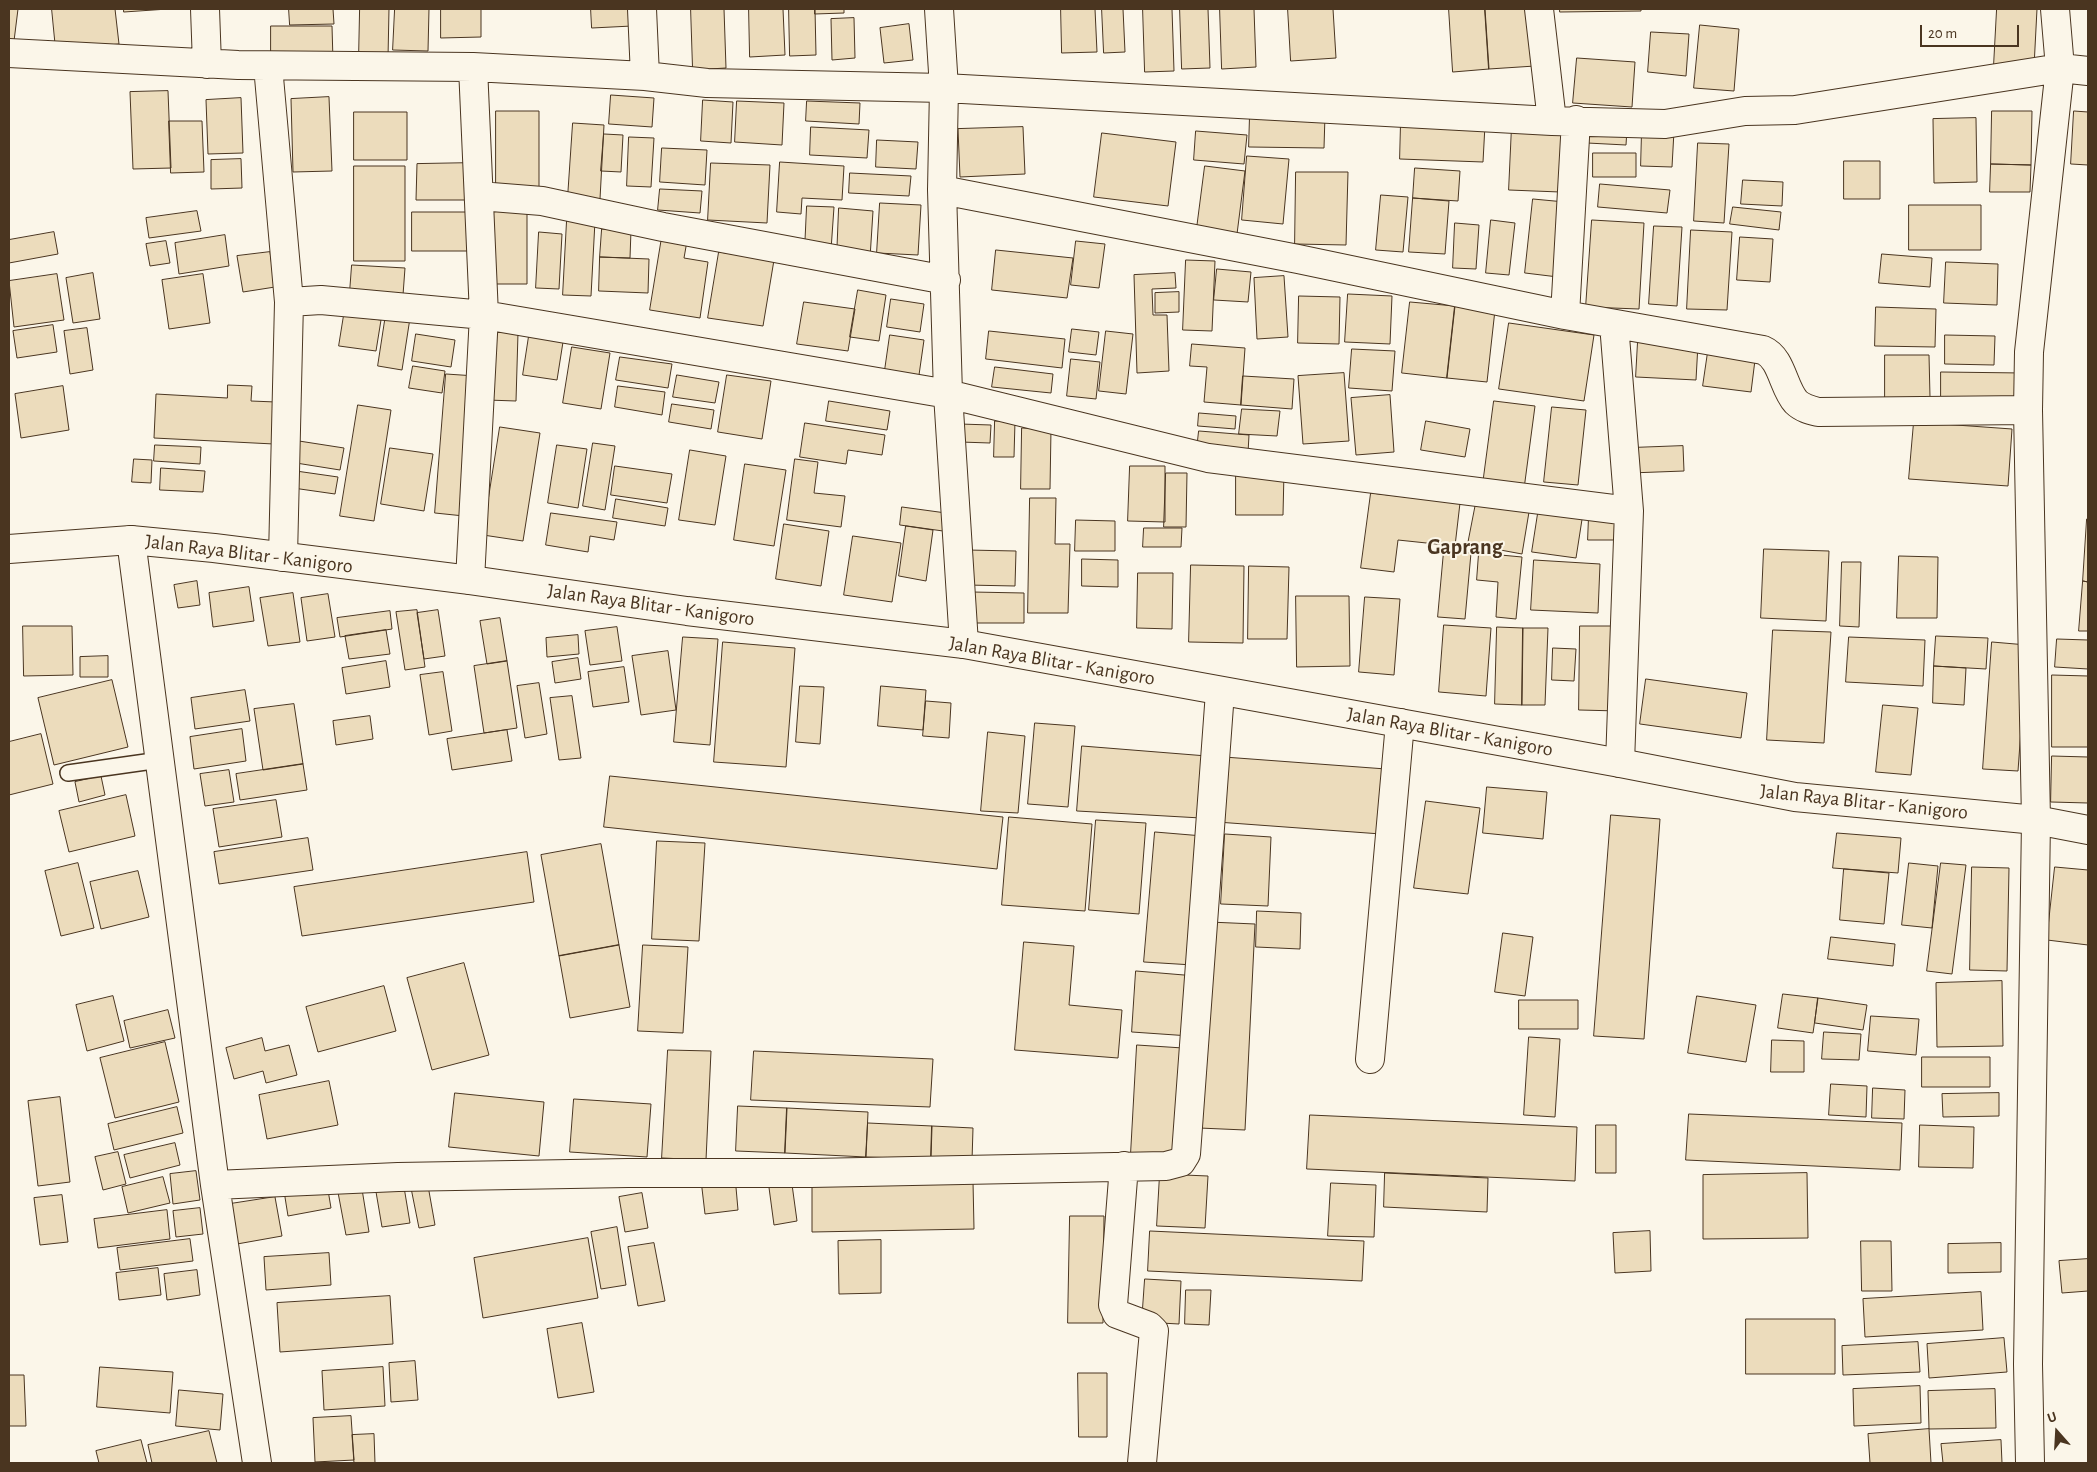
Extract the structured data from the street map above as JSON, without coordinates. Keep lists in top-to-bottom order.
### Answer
{
  "streets": {
    "street": ["Jalan Raya Blitar - Kanigoro"]
  },
  "districts": ["Gaprang"],
  "scale_bar": "20 m",
  "north": "top"
}
